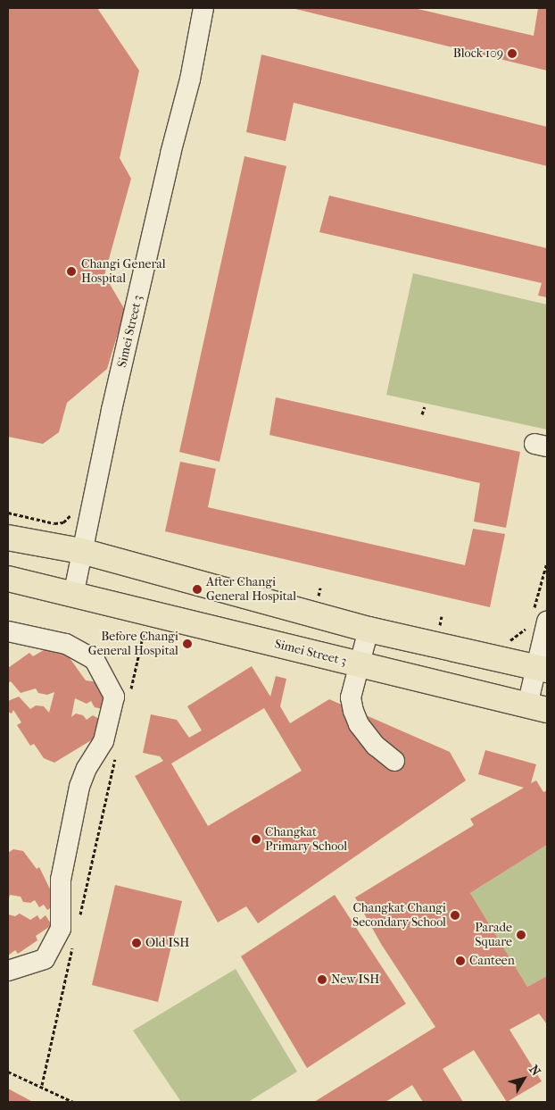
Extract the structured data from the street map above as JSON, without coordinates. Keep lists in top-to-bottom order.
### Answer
{
  "streets": {
    "main road": ["Simei Street 3"]
  },
  "places": [
    "Block 109",
    "Changi General Hospital",
    "After Changi General Hospital",
    "Before Changi General Hospital",
    "Changkat Primary School",
    "Changkat Changi Secondary School",
    "Parade Square",
    "Old ISH",
    "Canteen",
    "New ISH"
  ],
  "north": "top right"
}
